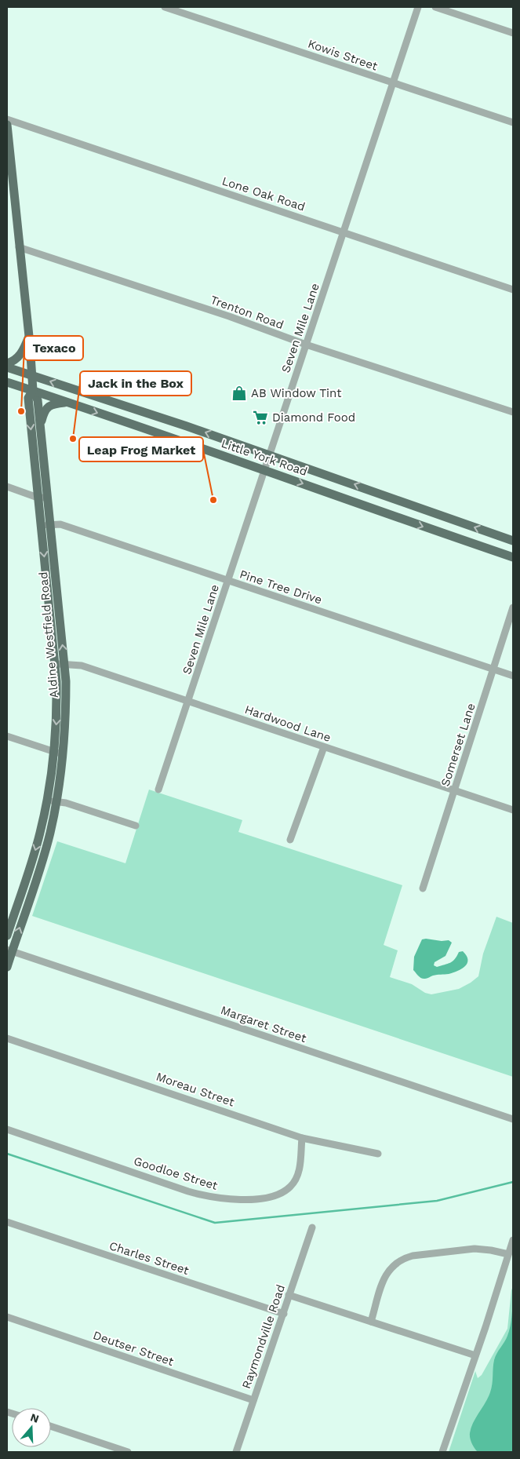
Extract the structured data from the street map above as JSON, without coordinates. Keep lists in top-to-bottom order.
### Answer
{
  "streets": {
    "main road": ["Little York Road", "Aldine Westfield Road"],
    "street": [
      "Kowis Street",
      "Lone Oak Road",
      "Trenton Road",
      "Seven Mile Lane",
      "Pine Tree Drive",
      "Hardwood Lane",
      "Somerset Lane",
      "Margaret Street",
      "Moreau Street",
      "Goodloe Street",
      "Charles Street",
      "Raymondville Road",
      "Deutser Street"
    ]
  },
  "crossings": [
    ["Kowis Street", "Seven Mile Lane"],
    ["Lone Oak Road", "Seven Mile Lane"],
    ["Trenton Road", "Seven Mile Lane"],
    ["Trenton Road", "Aldine Westfield Road"],
    ["Seven Mile Lane", "Little York Road"],
    ["Seven Mile Lane", "Pine Tree Drive"],
    ["Seven Mile Lane", "Hardwood Lane"],
    ["Little York Road", "Aldine Westfield Road"],
    ["Pine Tree Drive", "Aldine Westfield Road"],
    ["Pine Tree Drive", "Somerset Lane"],
    ["Aldine Westfield Road", "Hardwood Lane"],
    ["Aldine Westfield Road", "Margaret Street"],
    ["Hardwood Lane", "Somerset Lane"],
    ["Moreau Street", "Goodloe Street"],
    ["Charles Street", "Raymondville Road"],
    ["Raymondville Road", "Deutser Street"]
  ],
  "places": {
    "shop": ["AB Window Tint"],
    "other": ["Texaco", "Jack in the Box", "Leap Frog Market"],
    "supermarket": ["Diamond Food"]
  },
  "north": "top"
}
